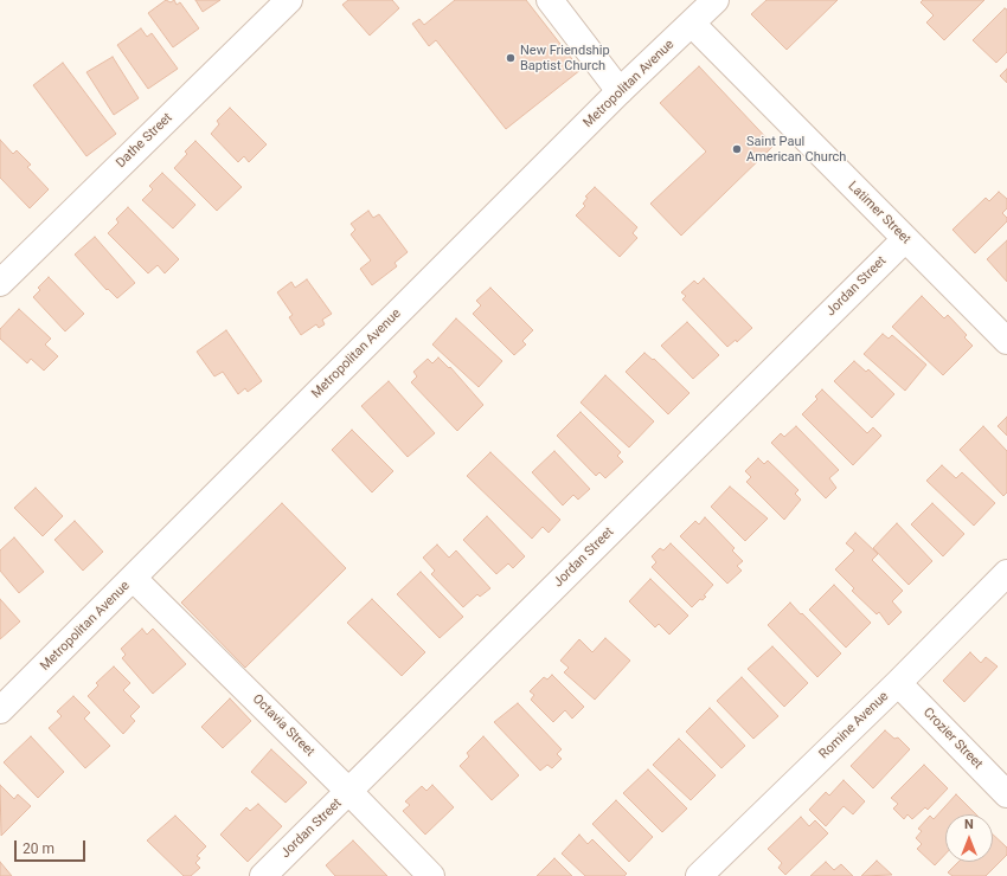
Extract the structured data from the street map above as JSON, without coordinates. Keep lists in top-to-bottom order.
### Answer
{
  "streets": {
    "street": [
      "Metropolitan Avenue",
      "Dathe Street",
      "Latimer Street",
      "Jordan Street",
      "Octavia Street",
      "Romine Avenue",
      "Crozier Street"
    ]
  },
  "crossings": [
    ["Metropolitan Avenue", "Latimer Street"],
    ["Metropolitan Avenue", "Octavia Street"],
    ["Latimer Street", "Jordan Street"],
    ["Jordan Street", "Octavia Street"],
    ["Romine Avenue", "Crozier Street"]
  ],
  "places": ["New Friendship Baptist Church", "Saint Paul American Church"],
  "scale_bar": "20 m",
  "north": "top"
}
